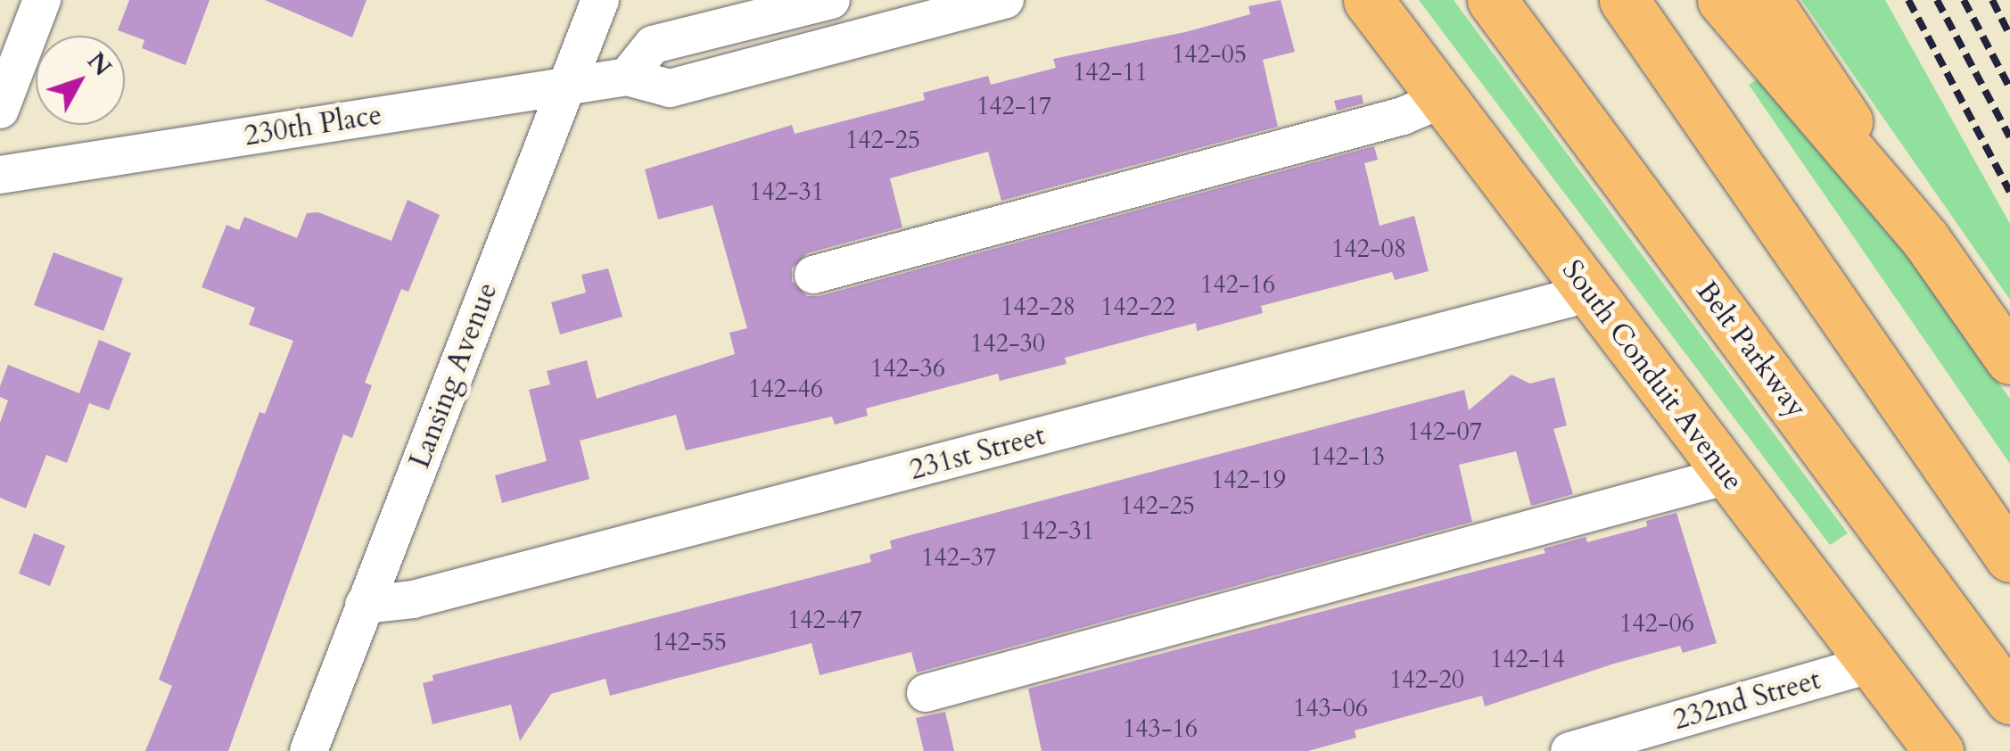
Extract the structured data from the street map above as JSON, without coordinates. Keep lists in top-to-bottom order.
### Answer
{
  "streets": {
    "main road": ["Belt Parkway", "South Conduit Avenue"],
    "street": [
      "230th Place",
      "Lansing Avenue",
      "231st Street",
      "232nd Street"
    ]
  },
  "crossings": [
    ["230th Place", "Lansing Avenue"],
    ["Lansing Avenue", "231st Street"],
    ["South Conduit Avenue", "231st Street"],
    ["South Conduit Avenue", "232nd Street"]
  ],
  "house_numbers": [
    "142-05",
    "142-11",
    "142-17",
    "142-25",
    "142-31",
    "142-08",
    "142-16",
    "142-28",
    "142-22",
    "142-30",
    "142-36",
    "142-46",
    "142-07",
    "142-13",
    "142-19",
    "142-25",
    "142-31",
    "142-37",
    "142-47",
    "142-06",
    "142-55",
    "142-14",
    "142-20",
    "143-06",
    "143-16"
  ],
  "north": "top right"
}
